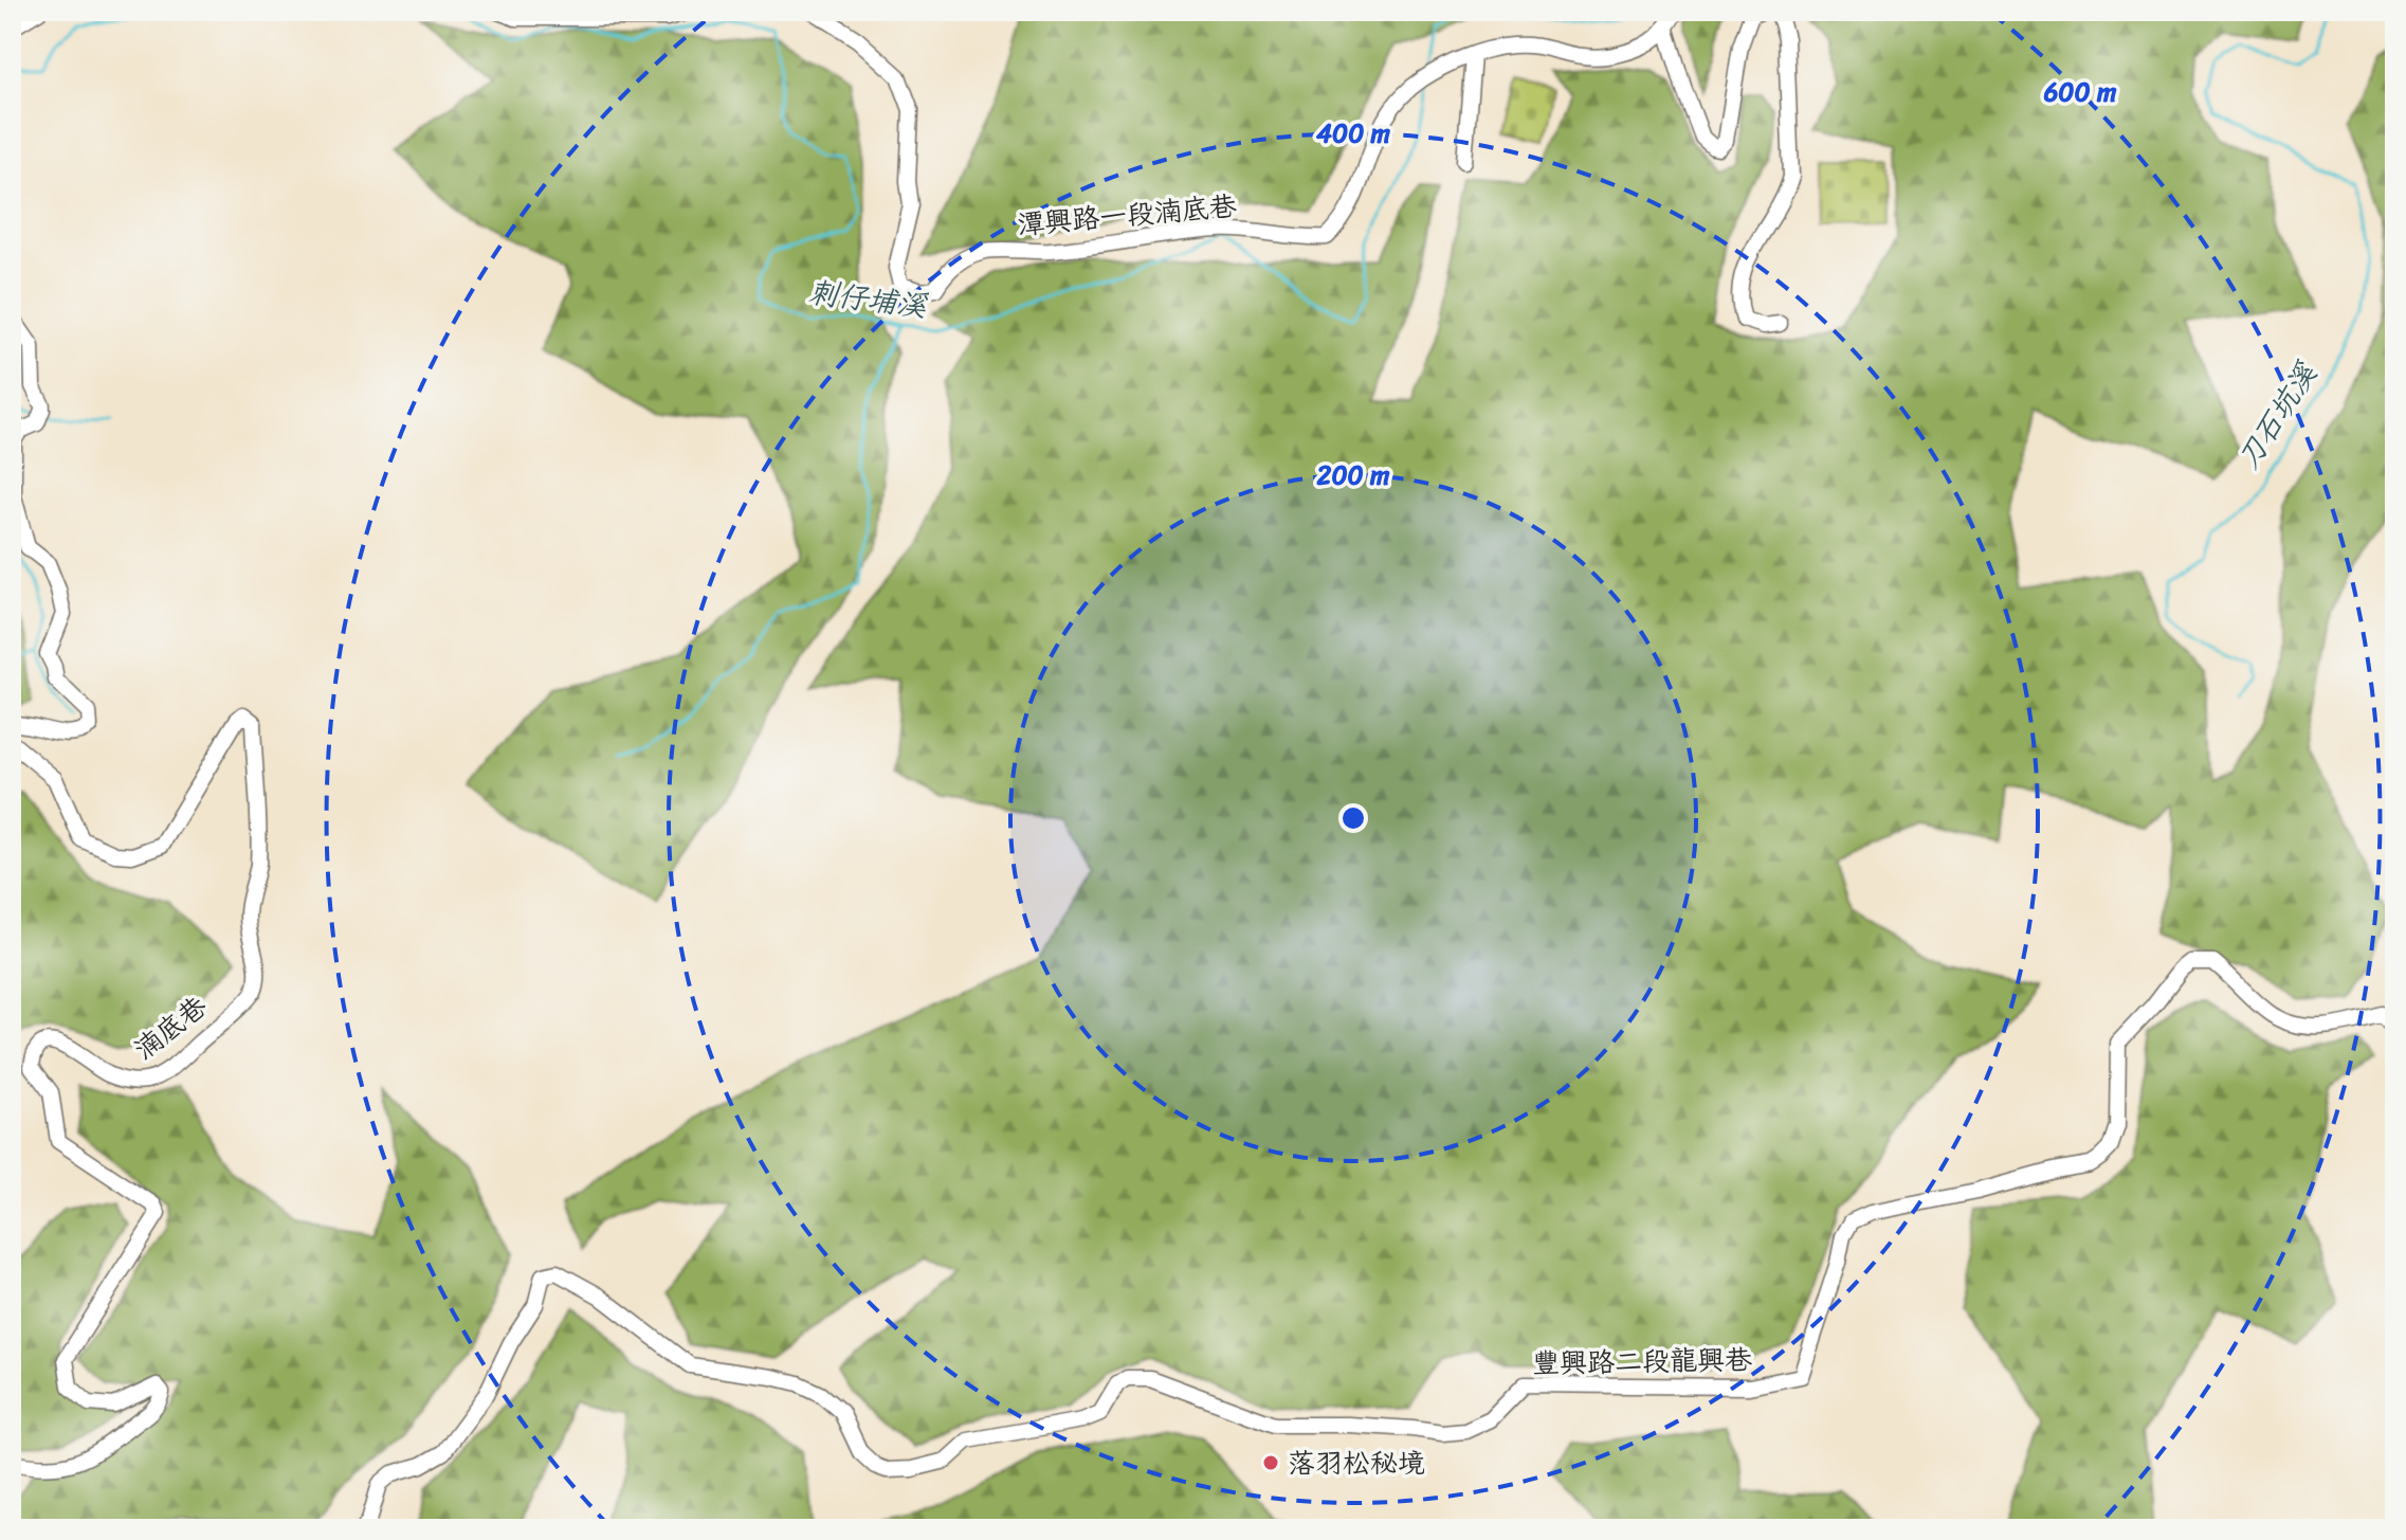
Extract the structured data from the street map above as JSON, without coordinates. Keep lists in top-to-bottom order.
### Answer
{
  "streets": {
    "street": ["潭興路一段湳底巷", "湳底巷", "豐興路二段龍興巷"]
  },
  "water": ["刺仔埔溪", "刀石坑溪"],
  "places": ["落羽松秘境"],
  "rings": ["600 m", "400 m", "200 m"]
}
